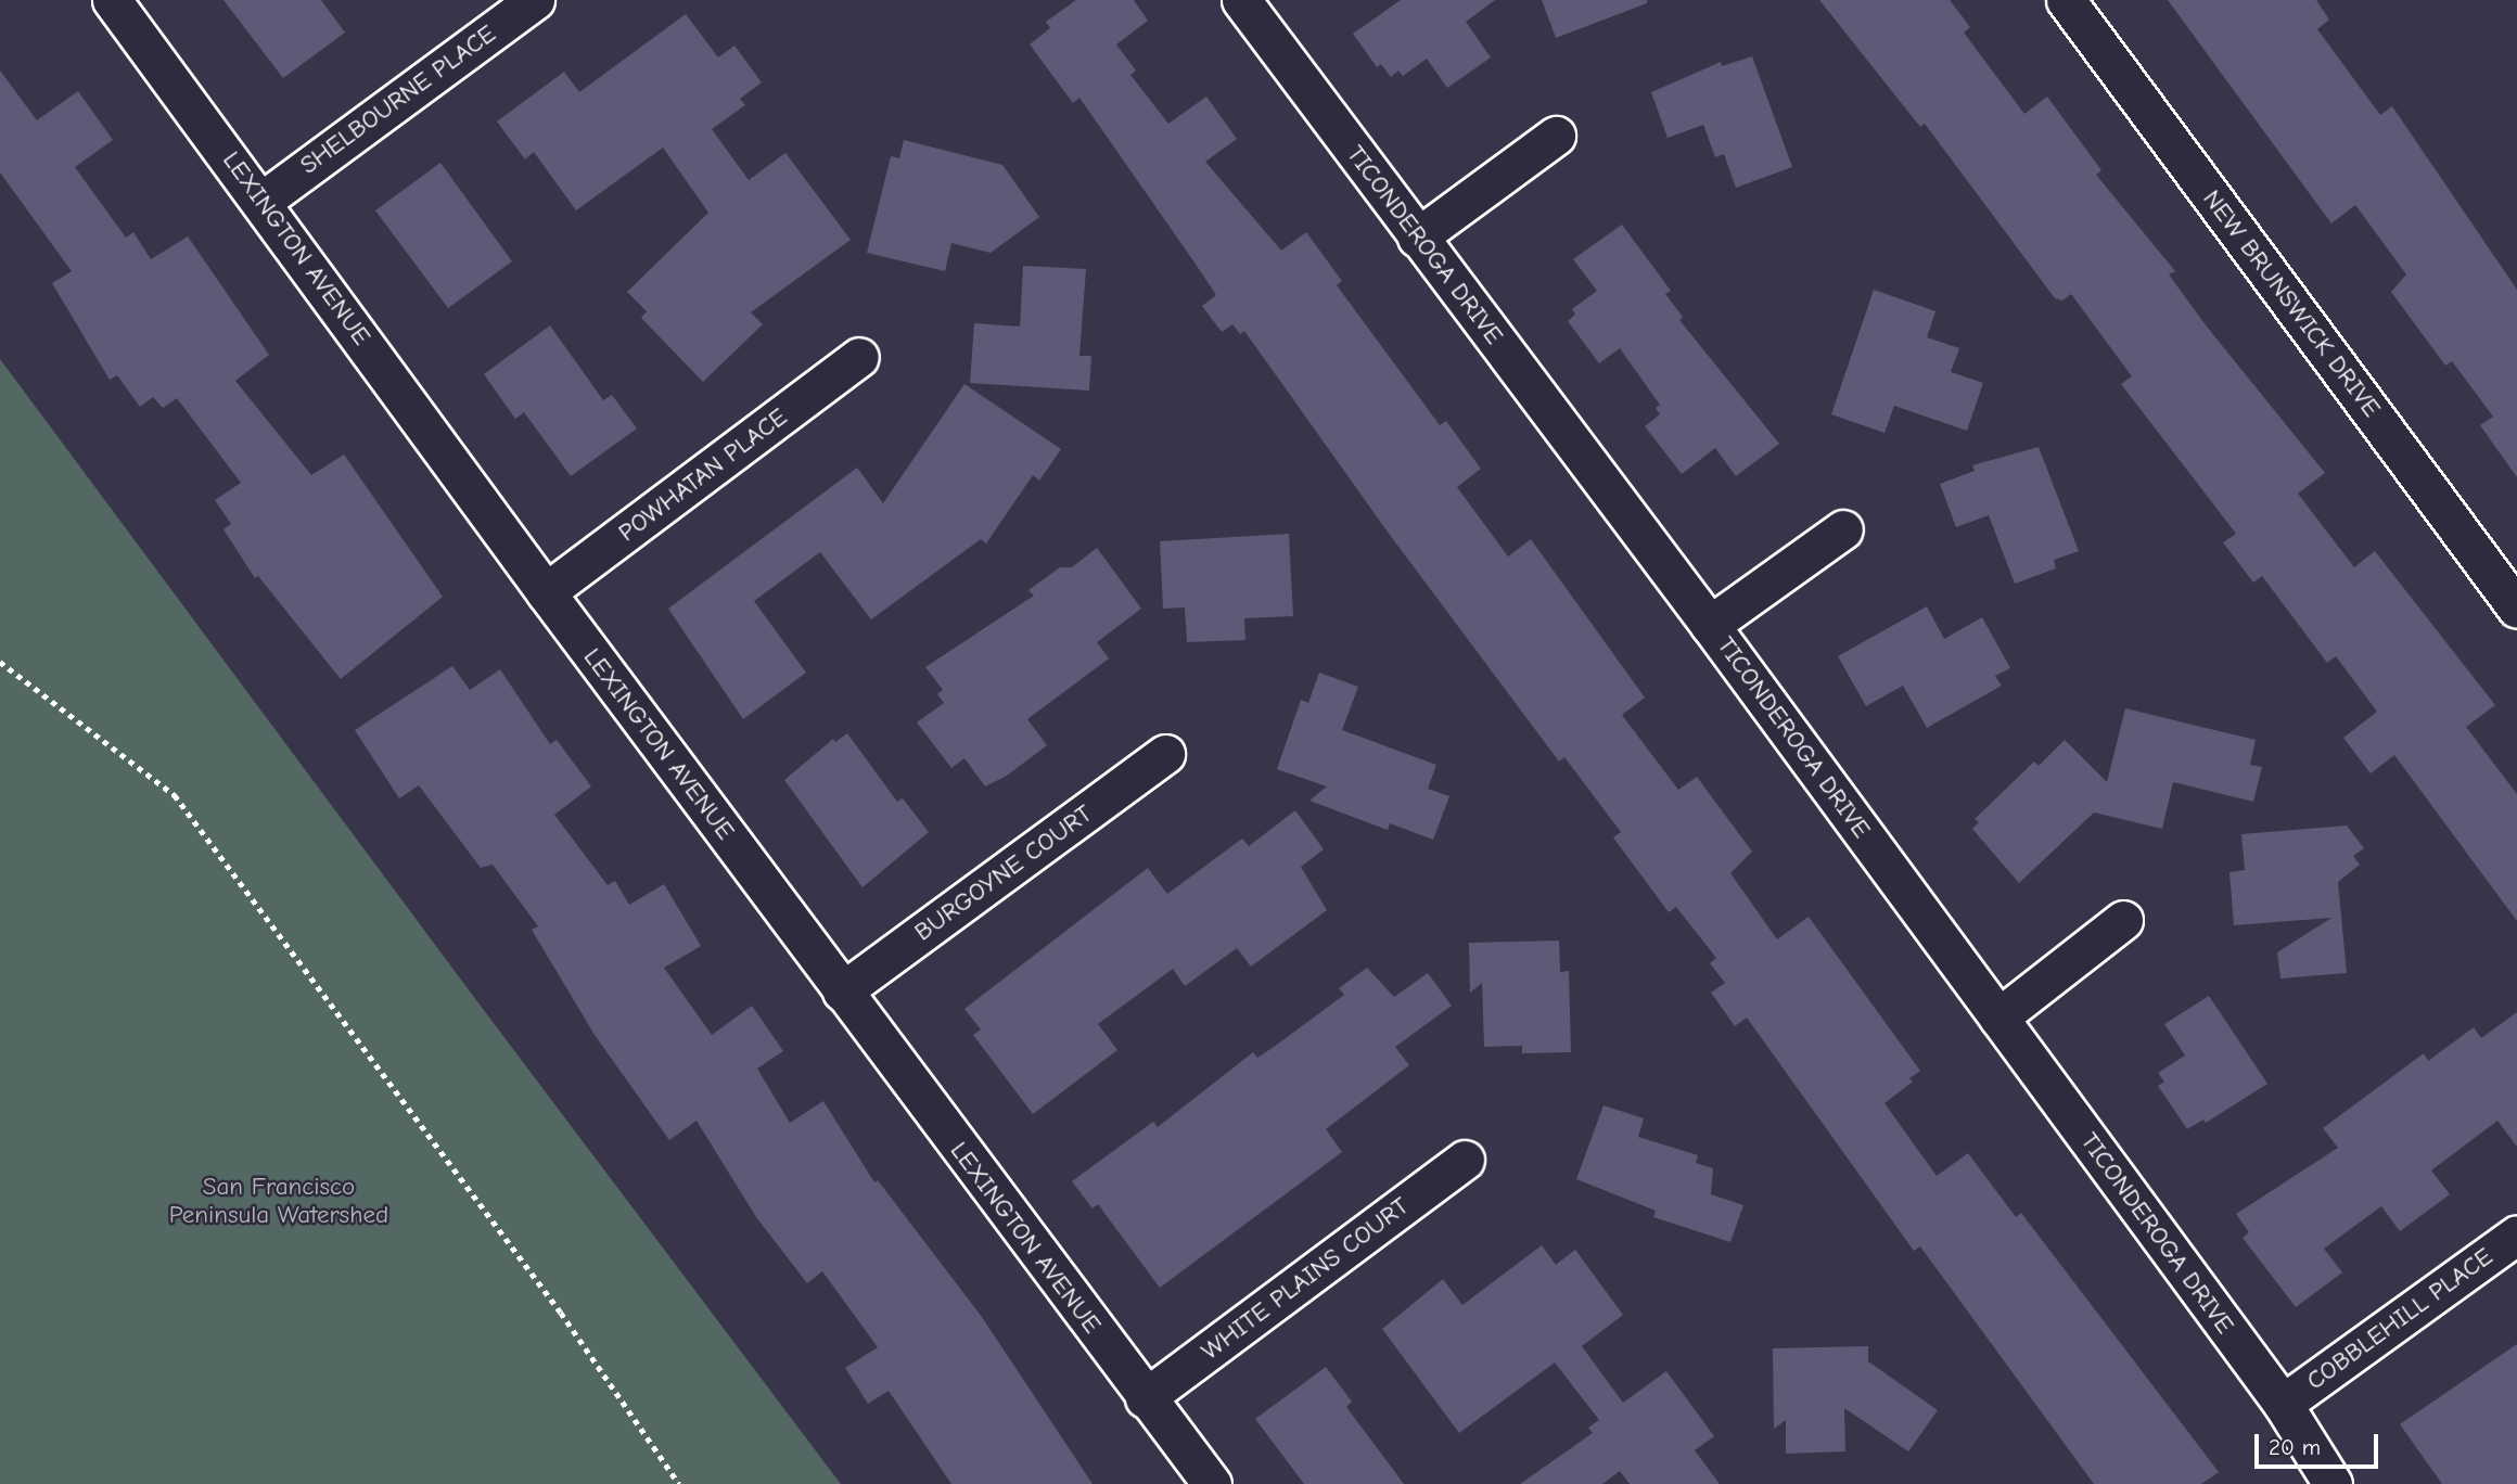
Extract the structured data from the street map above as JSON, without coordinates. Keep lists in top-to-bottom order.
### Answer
{
  "streets": {
    "street": [
      "SHELBOURNE PLACE",
      "TICONDEROGA DRIVE",
      "LEXINGTON AVENUE",
      "NEW BRUNSWICK DRIVE",
      "POWHATAN PLACE",
      "BURGOYNE COURT",
      "WHITE PLAINS COURT",
      "COBBLEHILL PLACE"
    ]
  },
  "crossings": [
    ["SHELBOURNE PLACE", "LEXINGTON AVENUE"],
    ["TICONDEROGA DRIVE", "COBBLEHILL PLACE"],
    ["LEXINGTON AVENUE", "POWHATAN PLACE"],
    ["LEXINGTON AVENUE", "BURGOYNE COURT"],
    ["LEXINGTON AVENUE", "WHITE PLAINS COURT"]
  ],
  "parks": ["San Francisco Peninsula Watershed"],
  "scale_bar": "20 m"
}
